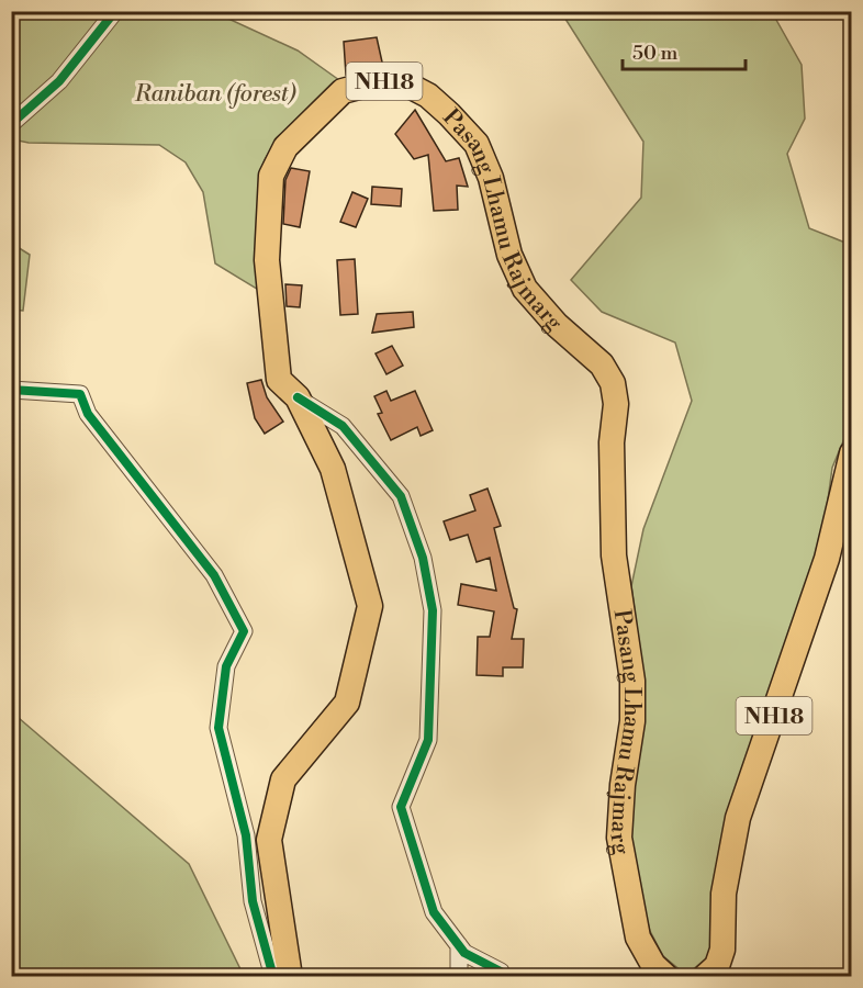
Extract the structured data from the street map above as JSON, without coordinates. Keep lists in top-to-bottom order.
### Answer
{
  "streets": {
    "main road": ["NH18", "Pasang Lhamu Rajmarg"]
  },
  "parks": ["Raniban (forest)"],
  "scale_bar": "50 m"
}
